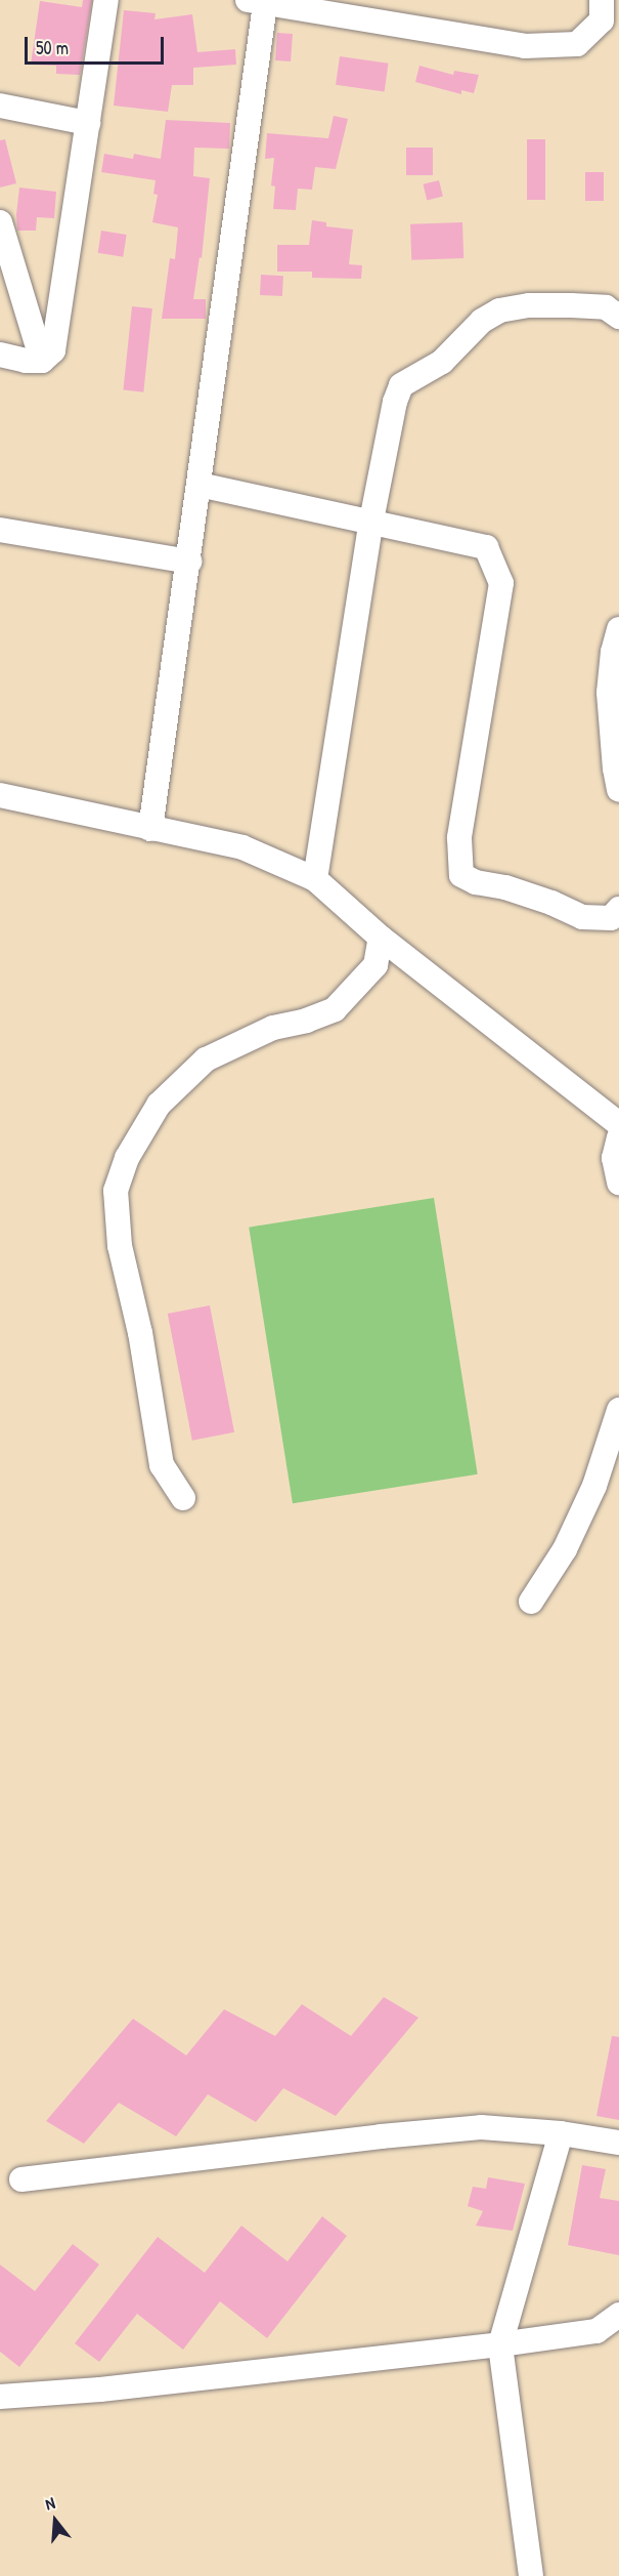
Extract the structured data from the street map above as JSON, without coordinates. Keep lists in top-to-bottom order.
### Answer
{
  "scale_bar": "50 m",
  "north": "top"
}
